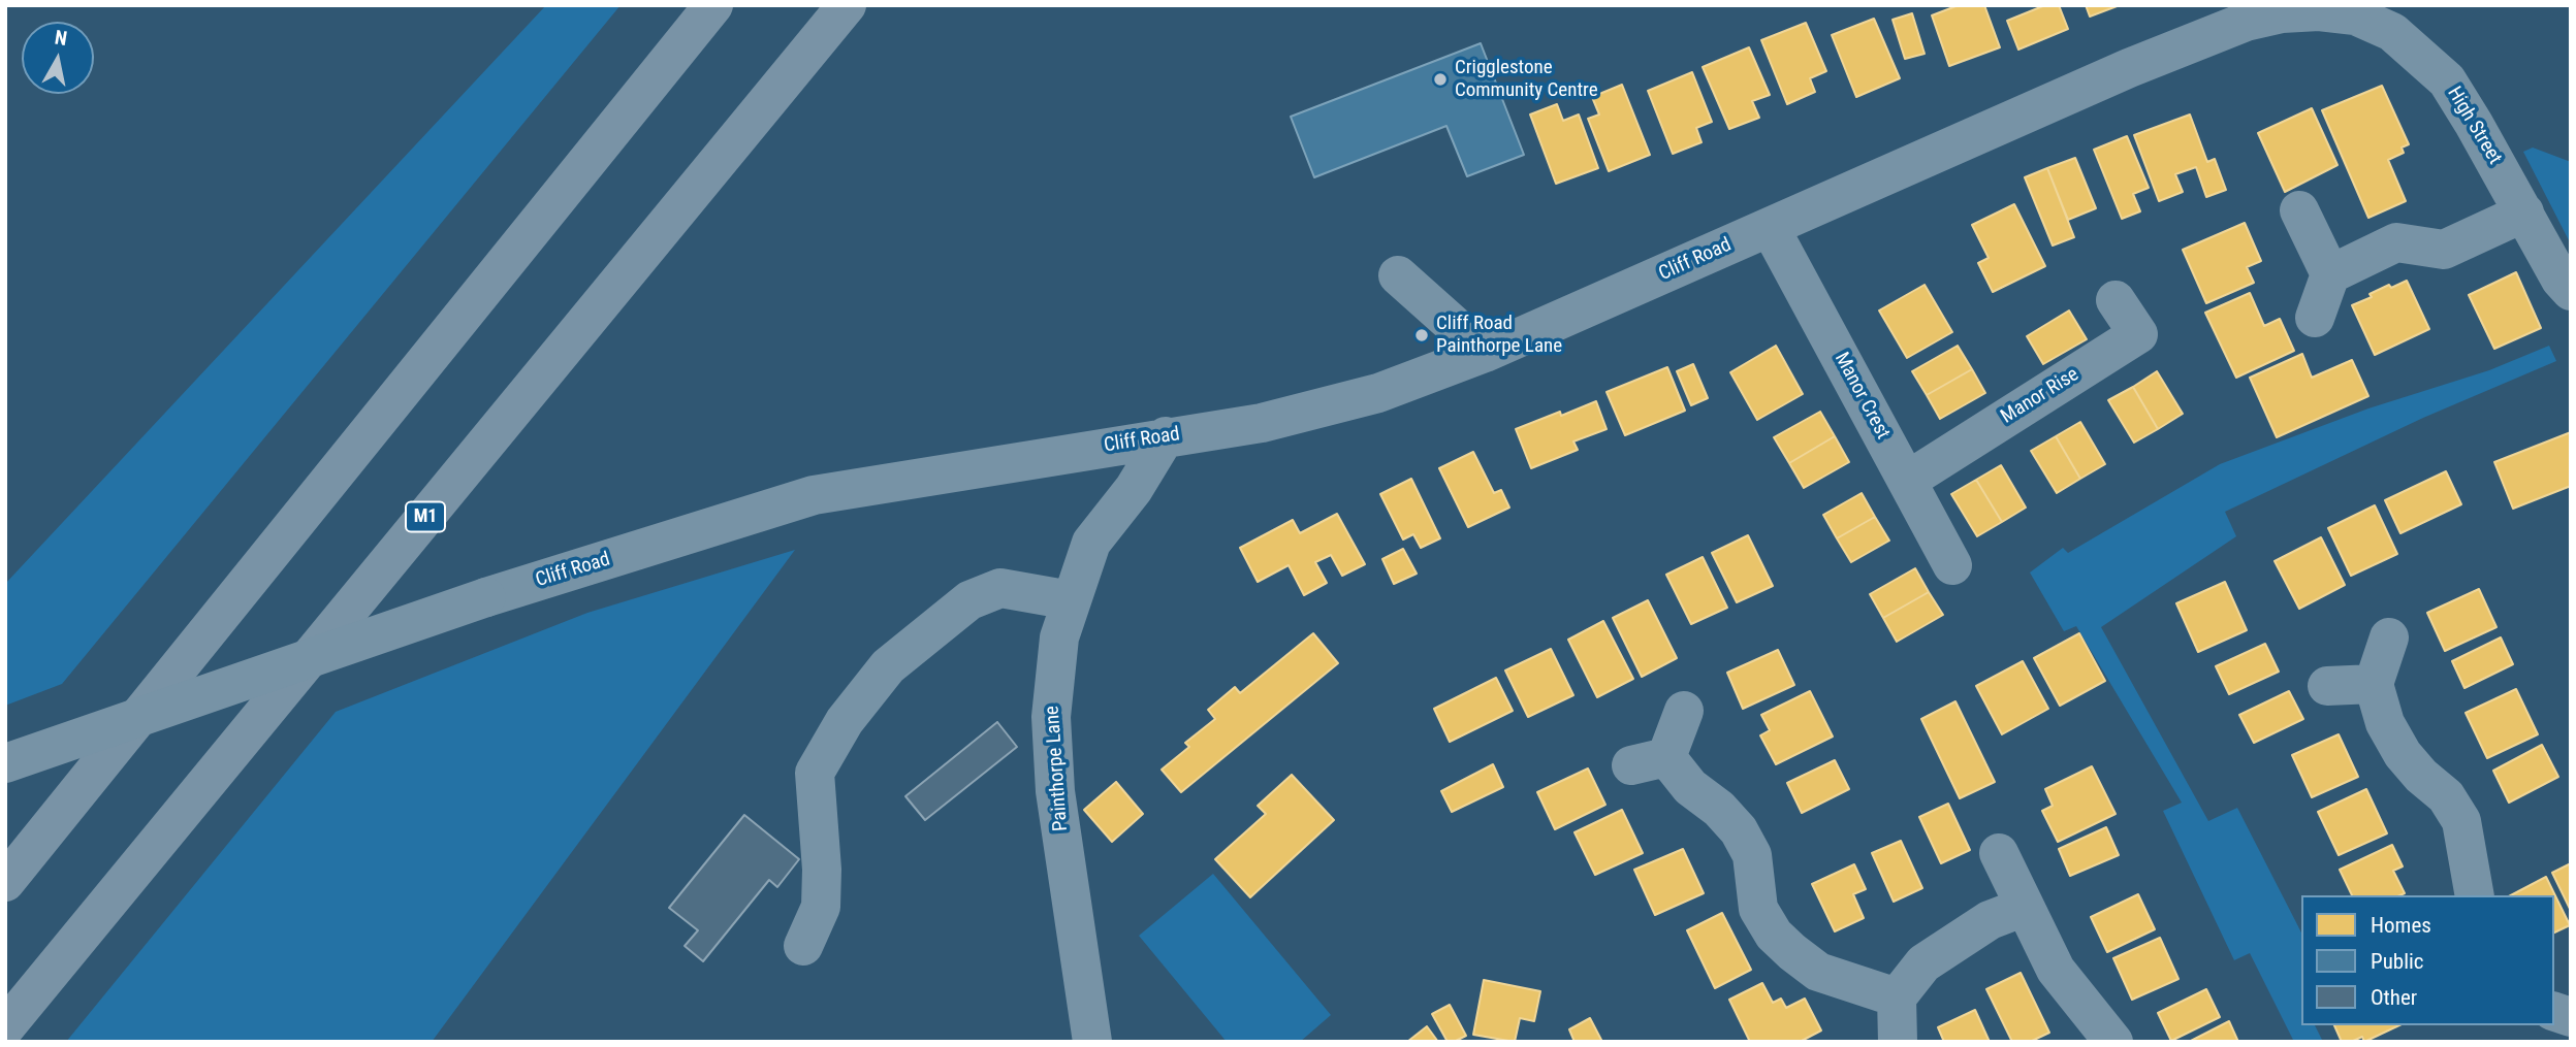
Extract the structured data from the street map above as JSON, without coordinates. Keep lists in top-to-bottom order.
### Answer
{
  "streets": {
    "highway": ["M1"],
    "street": [
      "High Street",
      "Cliff Road",
      "Manor Crest",
      "Manor Rise",
      "Painthorpe Lane"
    ]
  },
  "crossings": [
    ["High Street", "Cliff Road"],
    ["Cliff Road", "Manor Crest"],
    ["Cliff Road", "Painthorpe Lane"],
    ["Manor Crest", "Manor Rise"]
  ],
  "places": ["Crigglestone Community Centre", "Cliff Road Painthorpe Lane"],
  "legend": ["Homes", "Public", "Other"],
  "north": "top"
}
